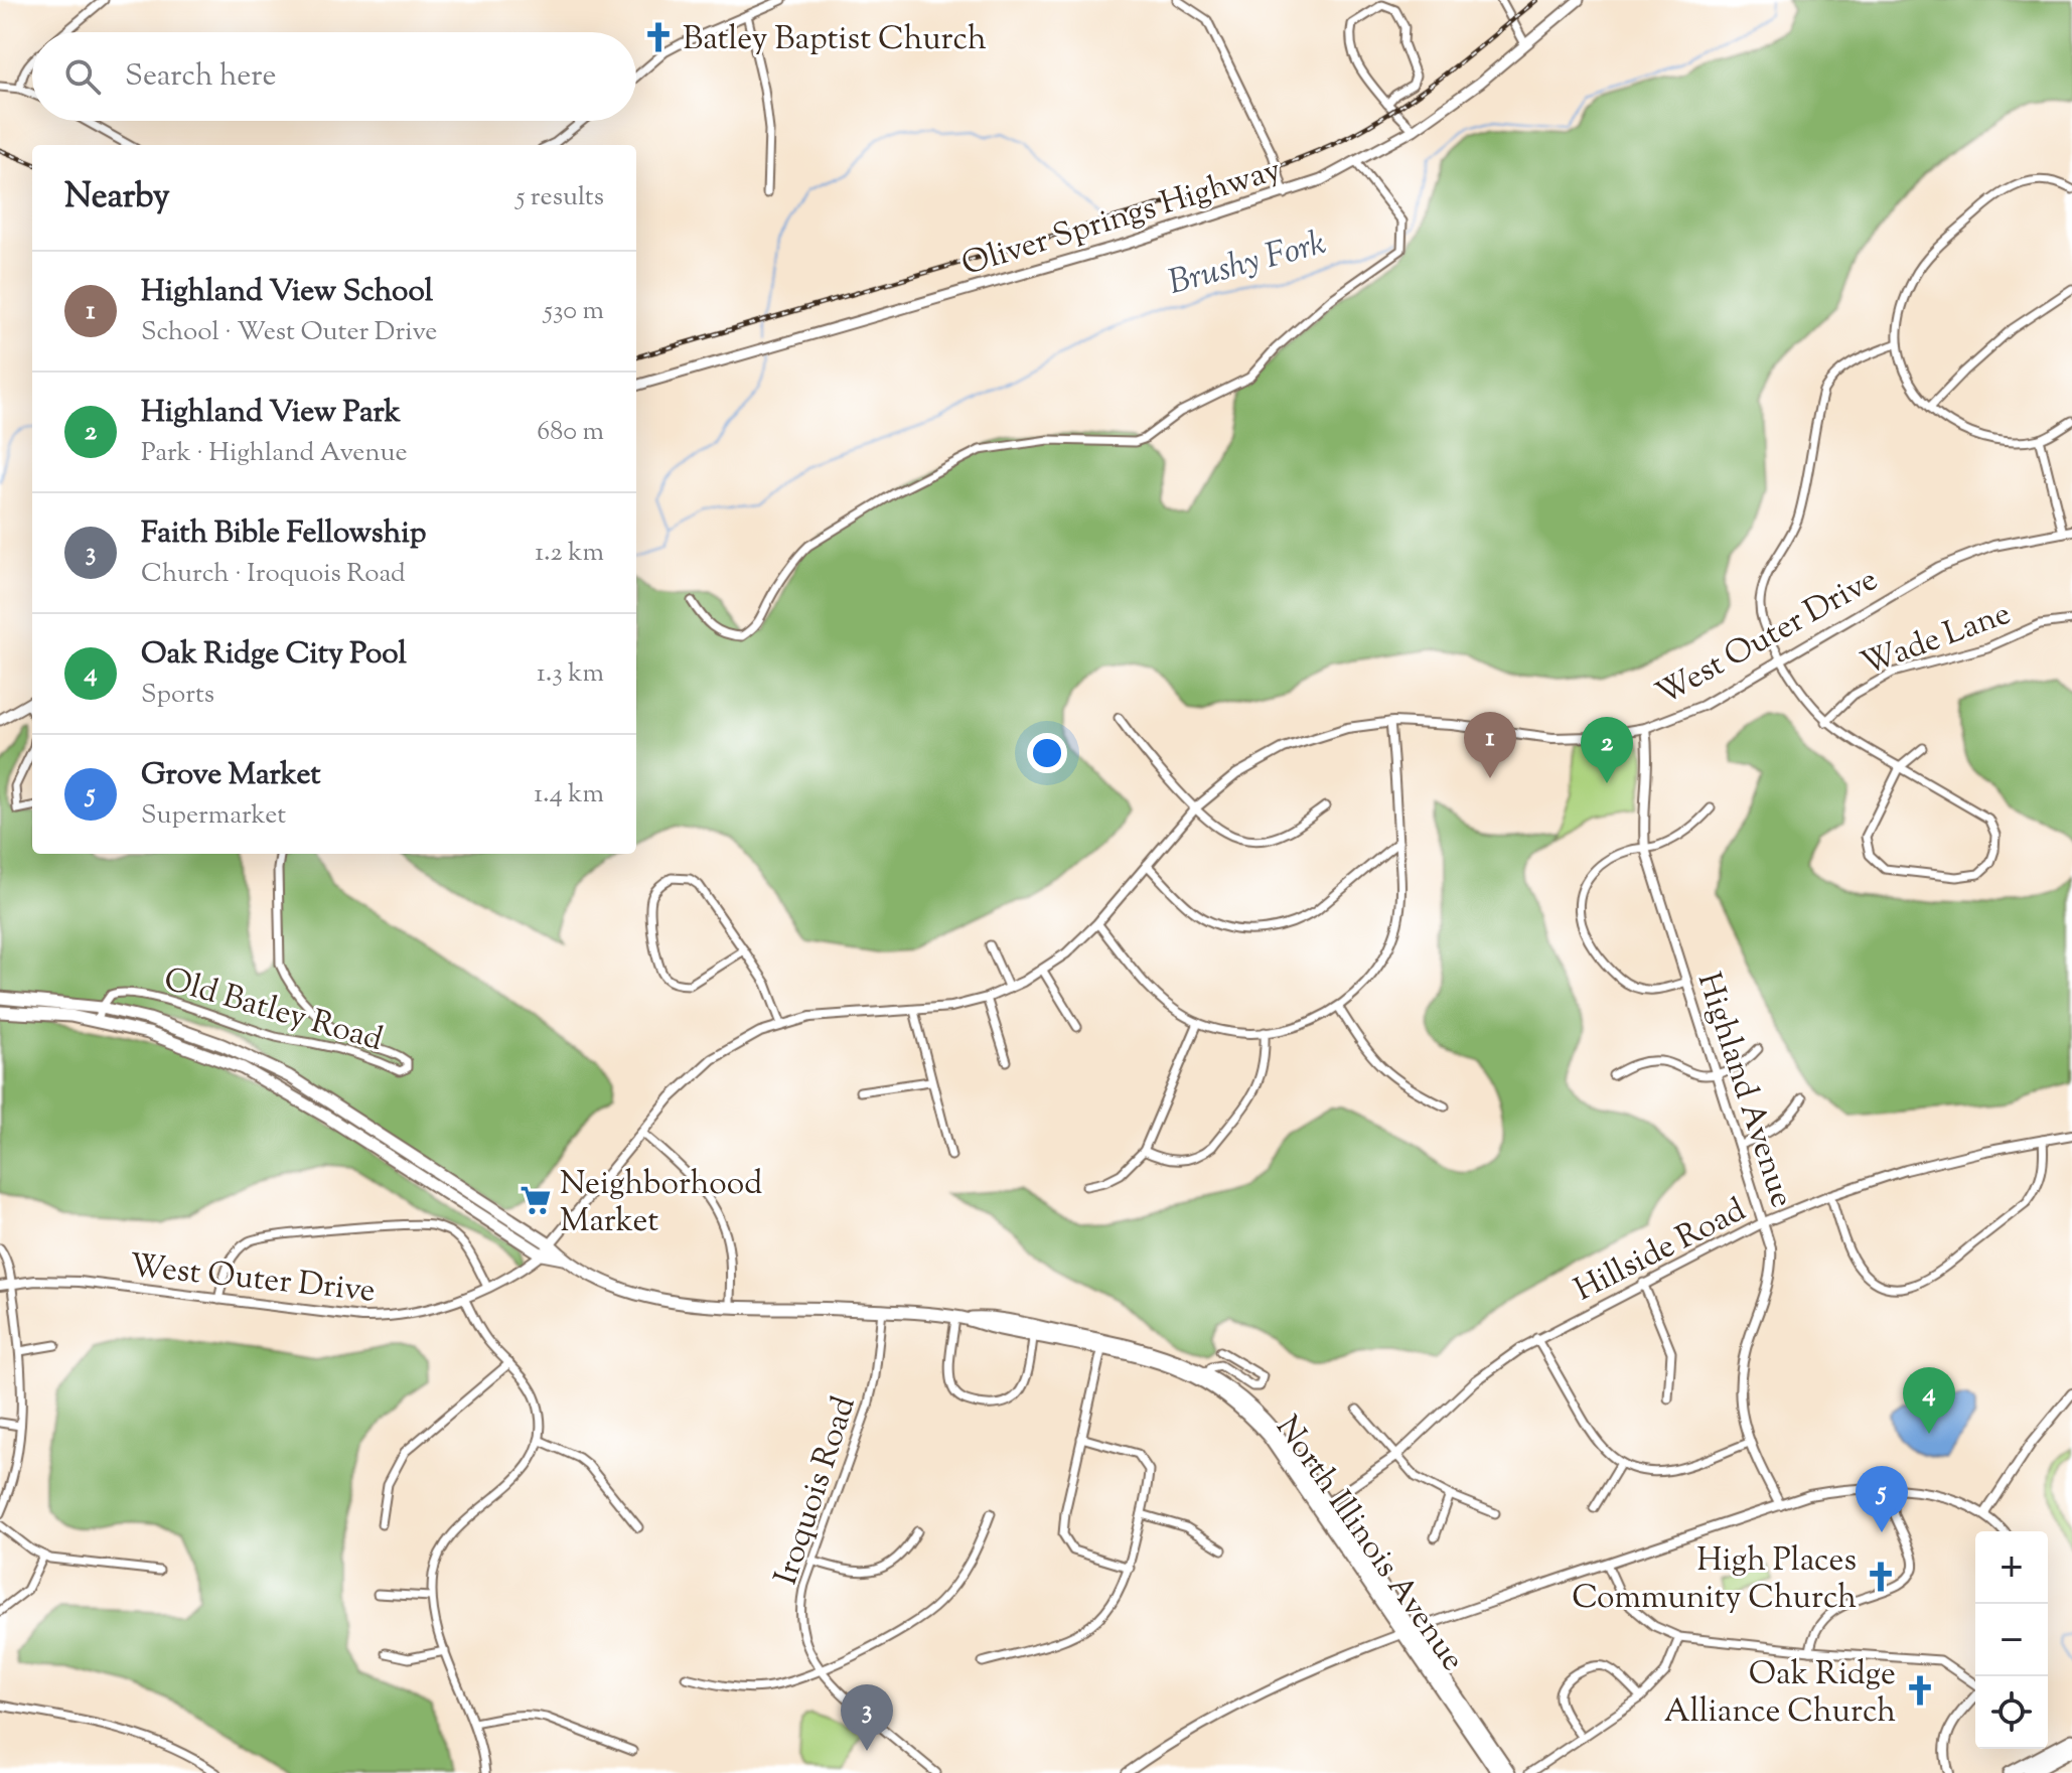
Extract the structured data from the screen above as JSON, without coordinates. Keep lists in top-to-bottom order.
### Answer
{
  "streets": {
    "highway": ["North Illinois Avenue"],
    "main road": ["Oliver Springs Highway"],
    "street": [
      "West Outer Drive",
      "Wade Lane",
      "Old Batley Road",
      "Highland Avenue",
      "Hillside Road",
      "Iroquois Road"
    ]
  },
  "crossings": [
    ["West Outer Drive", "Highland Avenue"],
    ["West Outer Drive", "North Illinois Avenue"],
    ["Highland Avenue", "Hillside Road"],
    ["Hillside Road", "North Illinois Avenue"],
    ["Iroquois Road", "North Illinois Avenue"]
  ],
  "water": ["Brushy Fork"],
  "places": {
    "church": ["Batley Baptist Church", "High Places Community Church", "Oak Ridge Alliance Church"],
    "supermarket": ["Neighborhood Market"]
  },
  "page": {
    "search": "Search here",
    "heading": ["Nearby", "5 results"],
    "list": [
      {
        "mark": "1",
        "name": "Highland View School",
        "note": "School · West Outer Drive",
        "value": "530 m"
      },
      {
        "mark": "2",
        "name": "Highland View Park",
        "note": "Park · Highland Avenue",
        "value": "680 m"
      },
      {
        "mark": "3",
        "name": "Faith Bible Fellowship",
        "note": "Church · Iroquois Road",
        "value": "1.2 km"
      },
      {
        "mark": "4",
        "name": "Oak Ridge City Pool",
        "note": "Sports",
        "value": "1.3 km"
      },
      {
        "mark": "5",
        "name": "Grove Market",
        "note": "Supermarket",
        "value": "1.4 km"
      }
    ],
    "pins": [
      "1",
      "2",
      "4",
      "5",
      "3"
    ],
    "map_buttons": ["+", "−"]
  }
}
